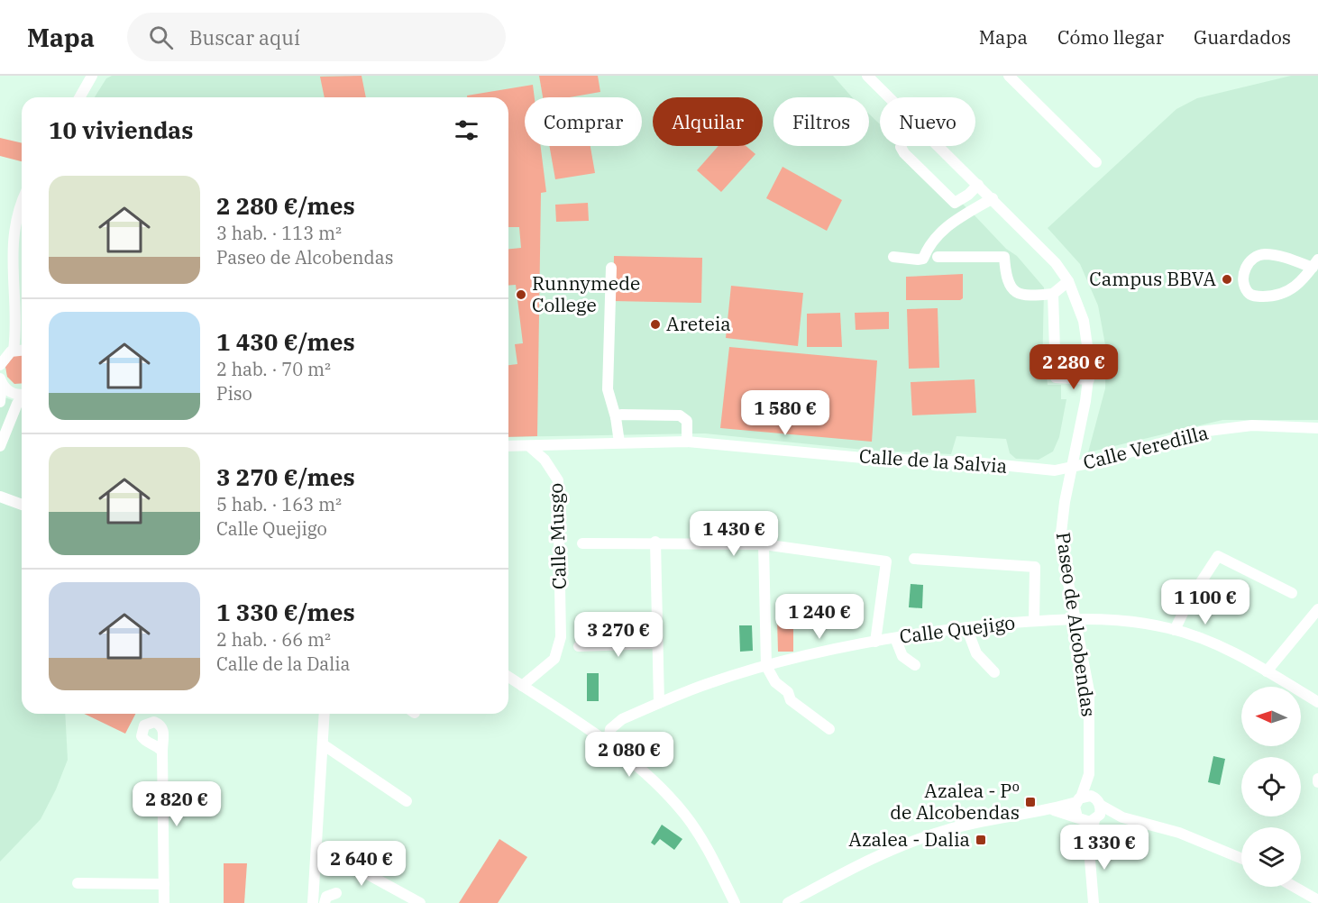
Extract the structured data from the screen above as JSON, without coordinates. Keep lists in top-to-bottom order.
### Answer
{
  "streets": {
    "street": [
      "Calle Veredilla",
      "Calle de la Salvia",
      "Calle Musgo",
      "Paseo de Alcobendas",
      "Calle Quejigo"
    ]
  },
  "crossings": [
    ["Calle Veredilla", "Calle de la Salvia"],
    ["Calle Veredilla", "Paseo de Alcobendas"],
    ["Calle de la Salvia", "Calle Musgo"],
    ["Calle de la Salvia", "Paseo de Alcobendas"],
    ["Paseo de Alcobendas", "Calle Quejigo"]
  ],
  "places": {
    "other": ["Campus BBVA", "Runnymede College", "Areteia"],
    "transit": ["Azalea - Pº de Alcobendas", "Azalea - Dalia"]
  },
  "north": "left",
  "page": {
    "header": "Mapa",
    "search": "Buscar aquí",
    "nav": ["Mapa", "Cómo llegar", "Guardados"],
    "chip": [
      "Comprar",
      "Alquilar",
      "Filtros",
      "Nuevo"
    ],
    "heading": "10 viviendas",
    "list": [
      {
        "name": "2 280 €/mes",
        "note": "3 hab. · 113 m² · Paseo de Alcobendas"
      },
      {
        "name": "1 430 €/mes",
        "note": "2 hab. · 70 m² · Piso"
      },
      {
        "name": "3 270 €/mes",
        "note": "5 hab. · 163 m² · Calle Quejigo"
      },
      {
        "name": "1 330 €/mes",
        "note": "2 hab. · 66 m² · Calle de la Dalia"
      }
    ],
    "price": [
      "2 280 €",
      "1 580 €",
      "1 430 €",
      "1 100 €",
      "1 240 €",
      "3 270 €",
      "2 080 €",
      "2 820 €",
      "1 330 €",
      "2 640 €"
    ]
  }
}
